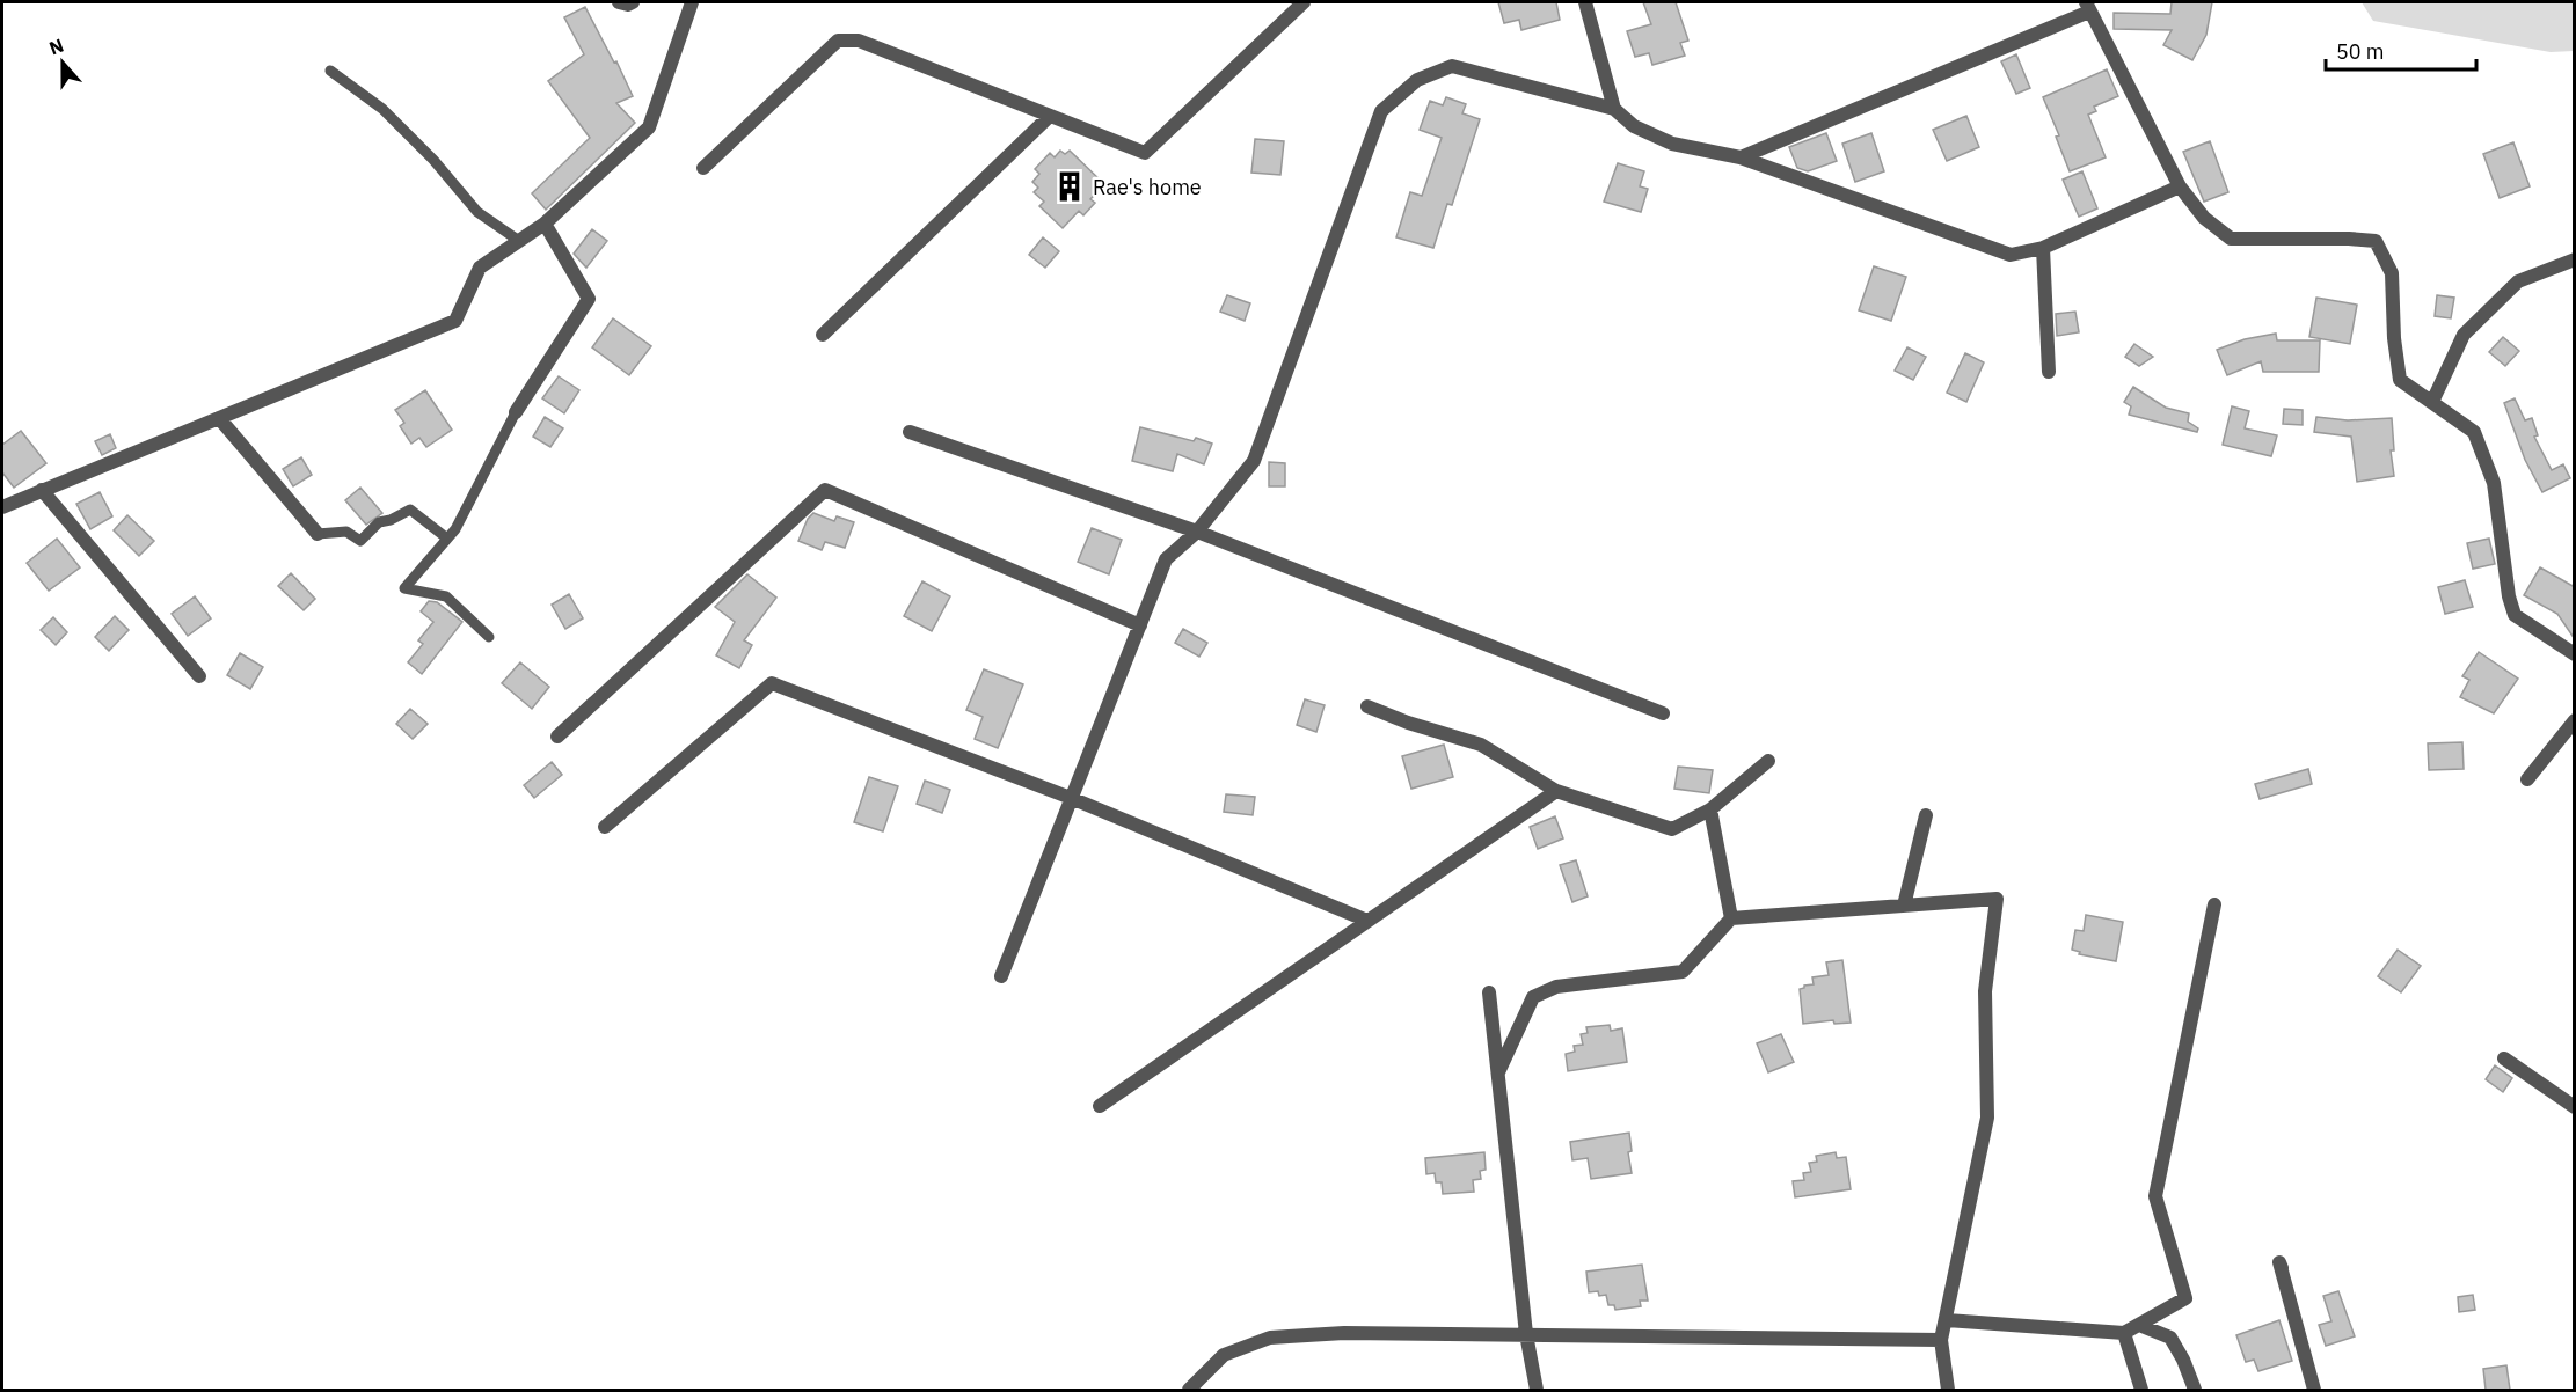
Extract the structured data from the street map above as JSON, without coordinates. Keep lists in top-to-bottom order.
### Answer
{
  "places": {
    "building": ["Rae's home"]
  },
  "scale_bar": "50 m",
  "north": "top"
}
